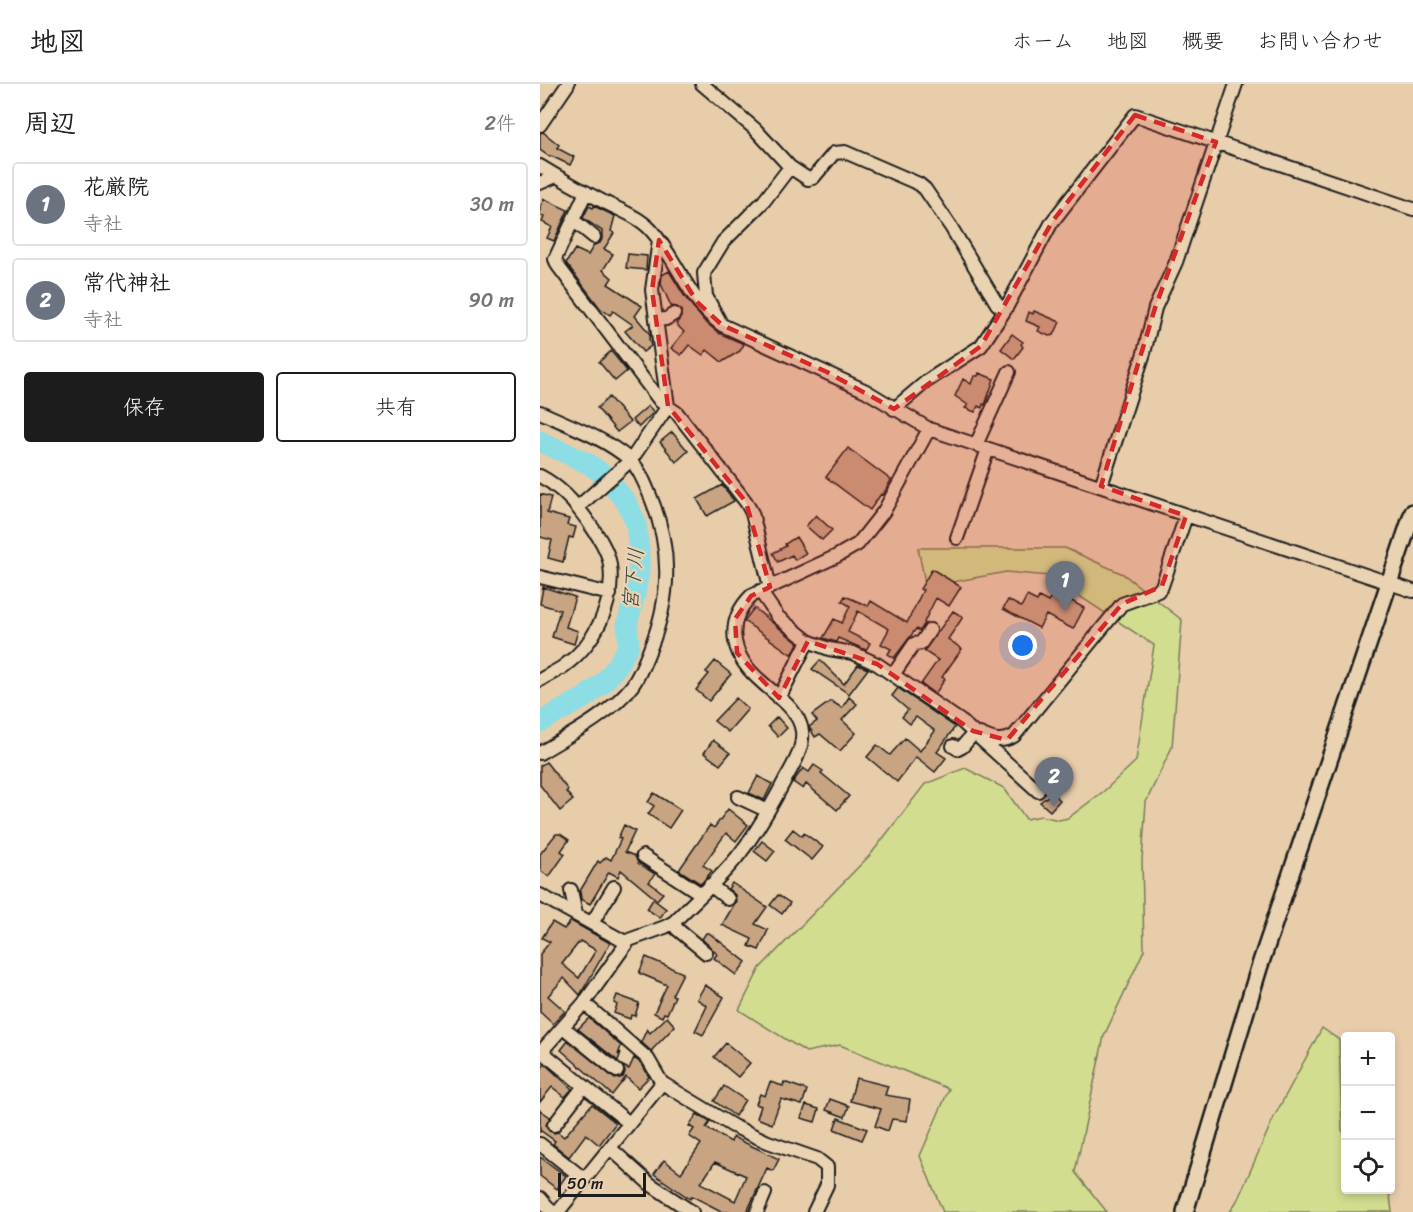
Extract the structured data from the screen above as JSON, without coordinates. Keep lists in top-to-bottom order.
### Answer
{
  "water": ["宮下川"],
  "scale_bar": "50 m",
  "page": {
    "header": "地図",
    "nav": [
      "ホーム",
      "地図",
      "概要",
      "お問い合わせ"
    ],
    "heading": ["周辺", "2件"],
    "list": [
      {
        "mark": "1",
        "name": "花厳院",
        "note": "寺社",
        "value": "30 m"
      },
      {
        "mark": "2",
        "name": "常代神社",
        "note": "寺社",
        "value": "90 m"
      }
    ],
    "buttons": ["保存", "共有"],
    "pins": ["1", "2"],
    "map_buttons": ["+", "−"],
    "scale": "50 m"
  }
}
